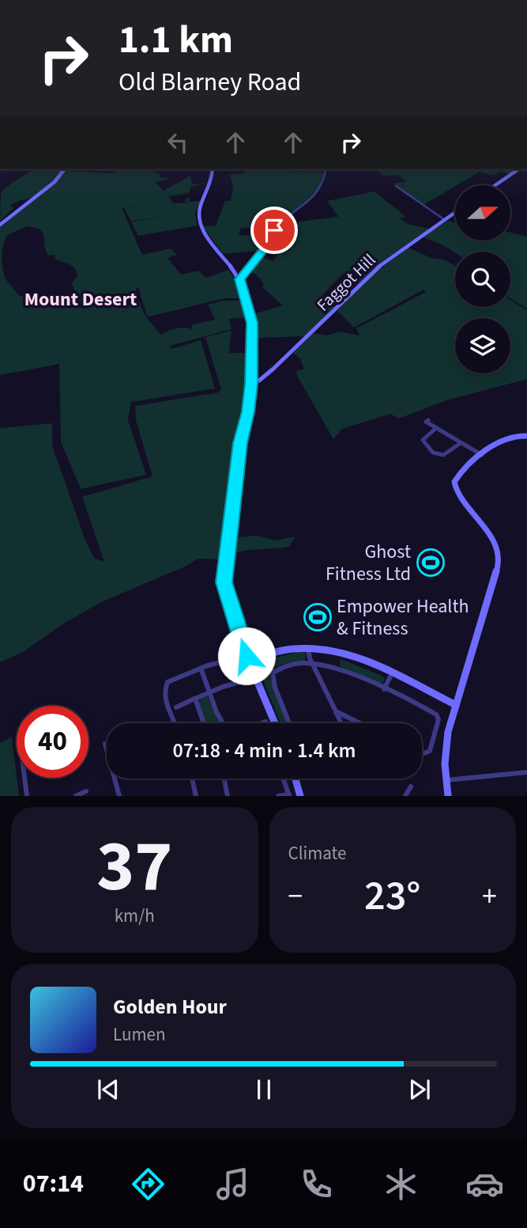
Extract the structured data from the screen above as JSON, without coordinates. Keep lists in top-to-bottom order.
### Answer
{
  "streets": {
    "street": ["Faggot Hill"]
  },
  "districts": ["Mount Desert"],
  "places": {
    "sports": ["Ghost Fitness Ltd", "Empower Health & Fitness"]
  },
  "north": "right",
  "page": {
    "turn": ["1.1 km", "Old Blarney Road"],
    "limit": "40",
    "trip": "07:18 · 4 min · 1.4 km",
    "tile": [
      ["37", "km/h"],
      "Climate"
    ],
    "heat": ["−", "23°", "+"],
    "song": ["Golden Hour", "Lumen"],
    "tabs": "07:14"
  }
}
